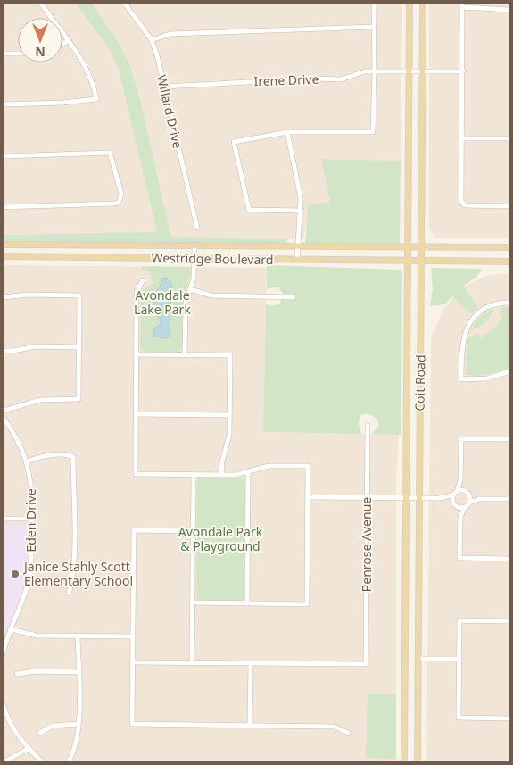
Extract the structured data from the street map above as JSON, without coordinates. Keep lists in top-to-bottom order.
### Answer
{
  "streets": {
    "main road": ["Westridge Boulevard", "Coit Road"],
    "street": [
      "Irene Drive",
      "Willard Drive",
      "Eden Drive",
      "Penrose Avenue"
    ]
  },
  "crossings": [
    ["Irene Drive", "Willard Drive"],
    ["Irene Drive", "Coit Road"],
    ["Westridge Boulevard", "Coit Road"]
  ],
  "parks": ["Avondale Lake Park", "Avondale Park & Playground"],
  "places": ["Janice Stahly Scott Elementary School"],
  "north": "bottom"
}
